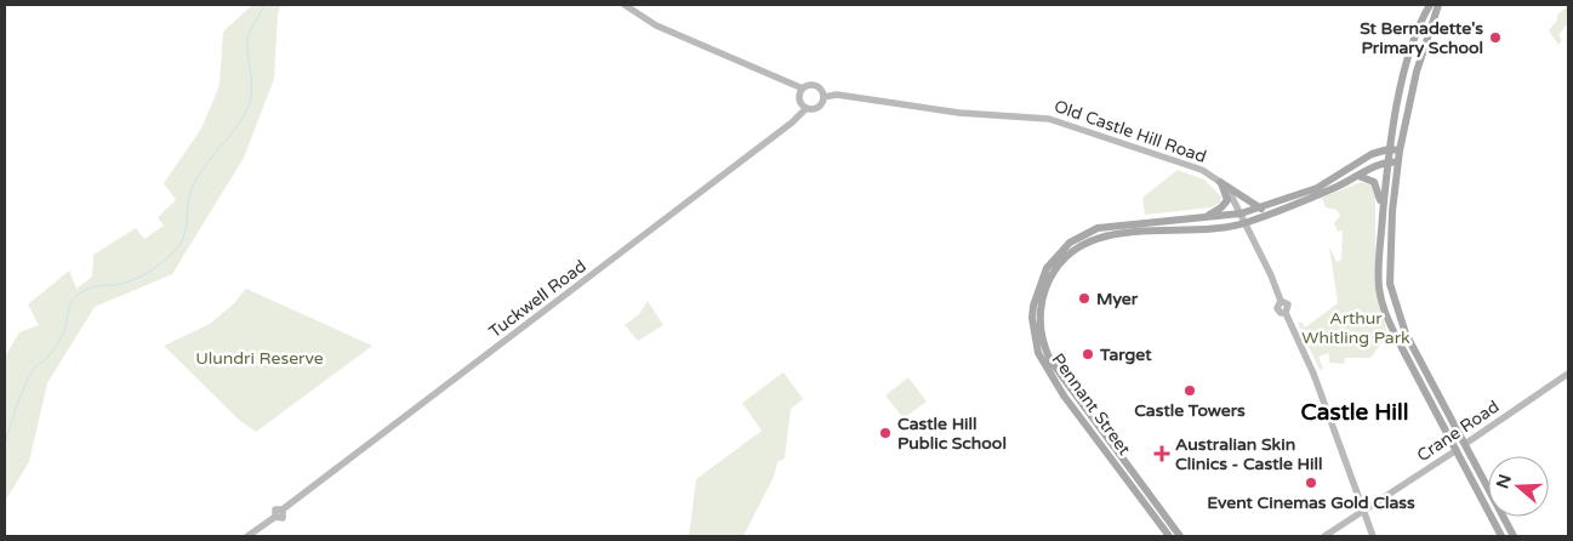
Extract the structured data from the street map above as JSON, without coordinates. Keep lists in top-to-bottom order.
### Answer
{
  "streets": {
    "main road": ["Pennant Street", "Crane Road"],
    "street": ["Old Castle Hill Road", "Tuckwell Road"]
  },
  "crossings": [
    ["Old Castle Hill Road", "Tuckwell Road"],
    ["Old Castle Hill Road", "Pennant Street"],
    ["Old Castle Hill Road", "Crane Road"]
  ],
  "districts": ["Castle Hill"],
  "parks": ["Arthur Whitling Park", "Ulundri Reserve"],
  "places": {
    "other": [
      "St Bernadette's Primary School",
      "Myer",
      "Target",
      "Castle Towers",
      "Castle Hill Public School",
      "Event Cinemas Gold Class"
    ],
    "health": ["Australian Skin Clinics - Castle Hill"]
  },
  "north": "left"
}
